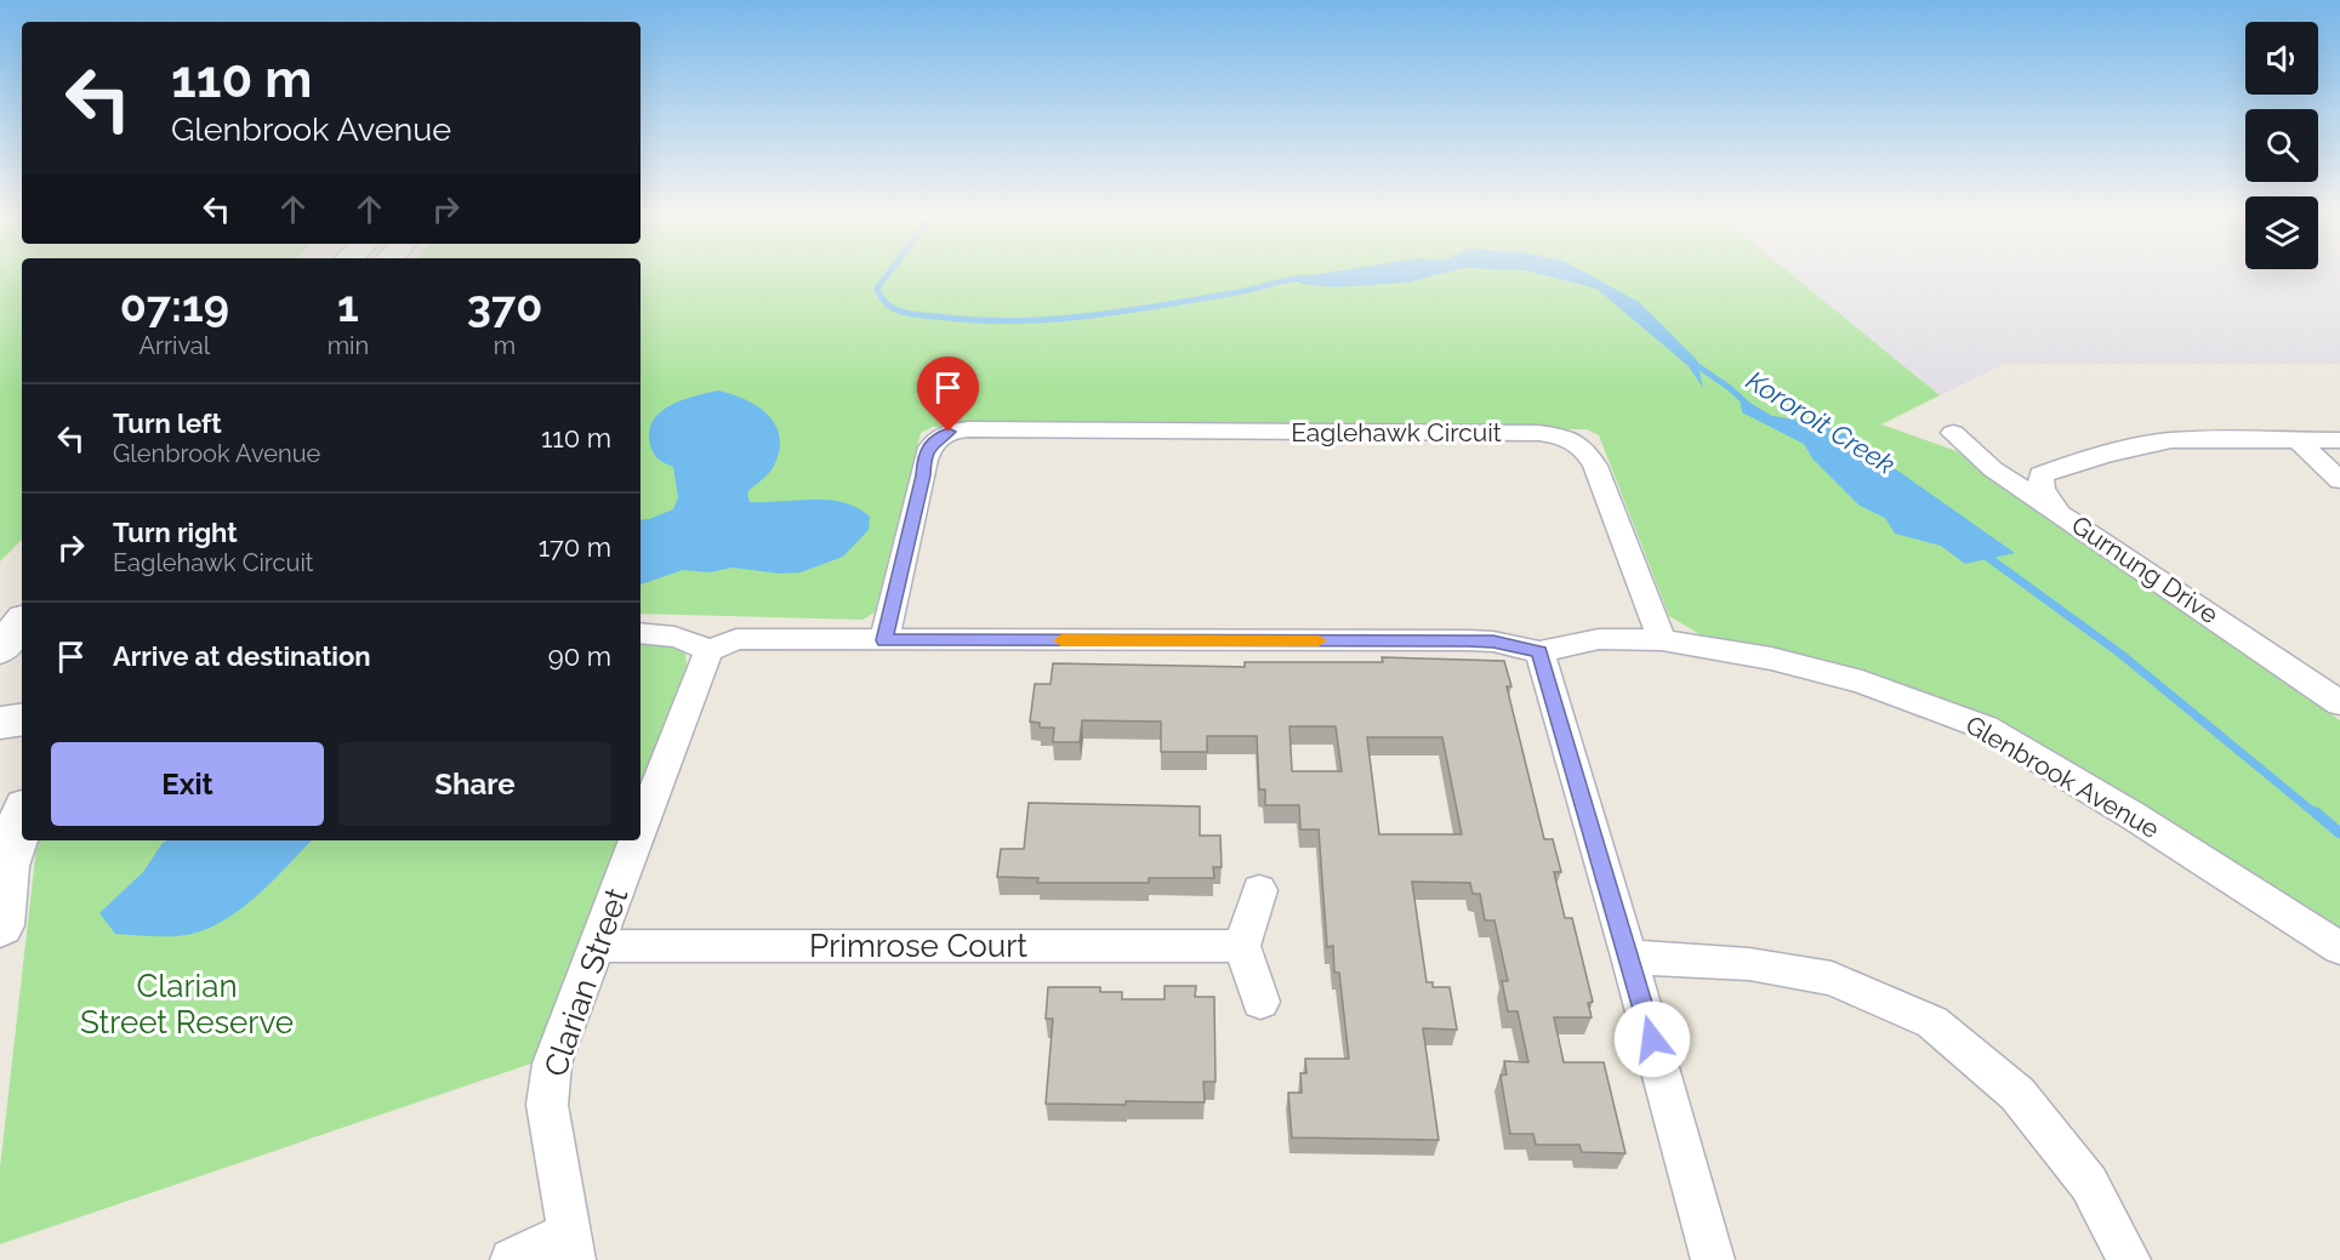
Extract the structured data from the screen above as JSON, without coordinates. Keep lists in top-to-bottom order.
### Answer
{
  "streets": {
    "street": [
      "Eaglehawk Circuit",
      "Gurnung Drive",
      "Glenbrook Avenue",
      "Primrose Court",
      "Clarian Street"
    ]
  },
  "crossings": [
    ["Eaglehawk Circuit", "Glenbrook Avenue"],
    ["Glenbrook Avenue", "Clarian Street"],
    ["Primrose Court", "Clarian Street"]
  ],
  "water": ["Kororoit Creek"],
  "parks": ["Clarian Street Reserve"],
  "page": {
    "turn": ["110 m", "Glenbrook Avenue"],
    "eta": [
      "07:19",
      "Arrival",
      "1",
      "min",
      "370",
      "m"
    ],
    "list": [
      {
        "name": "Turn left",
        "note": "Glenbrook Avenue",
        "value": "110 m"
      },
      {
        "name": "Turn right",
        "note": "Eaglehawk Circuit",
        "value": "170 m"
      },
      {
        "name": "Arrive at destination",
        "value": "90 m"
      }
    ],
    "buttons": ["Exit", "Share"]
  }
}
